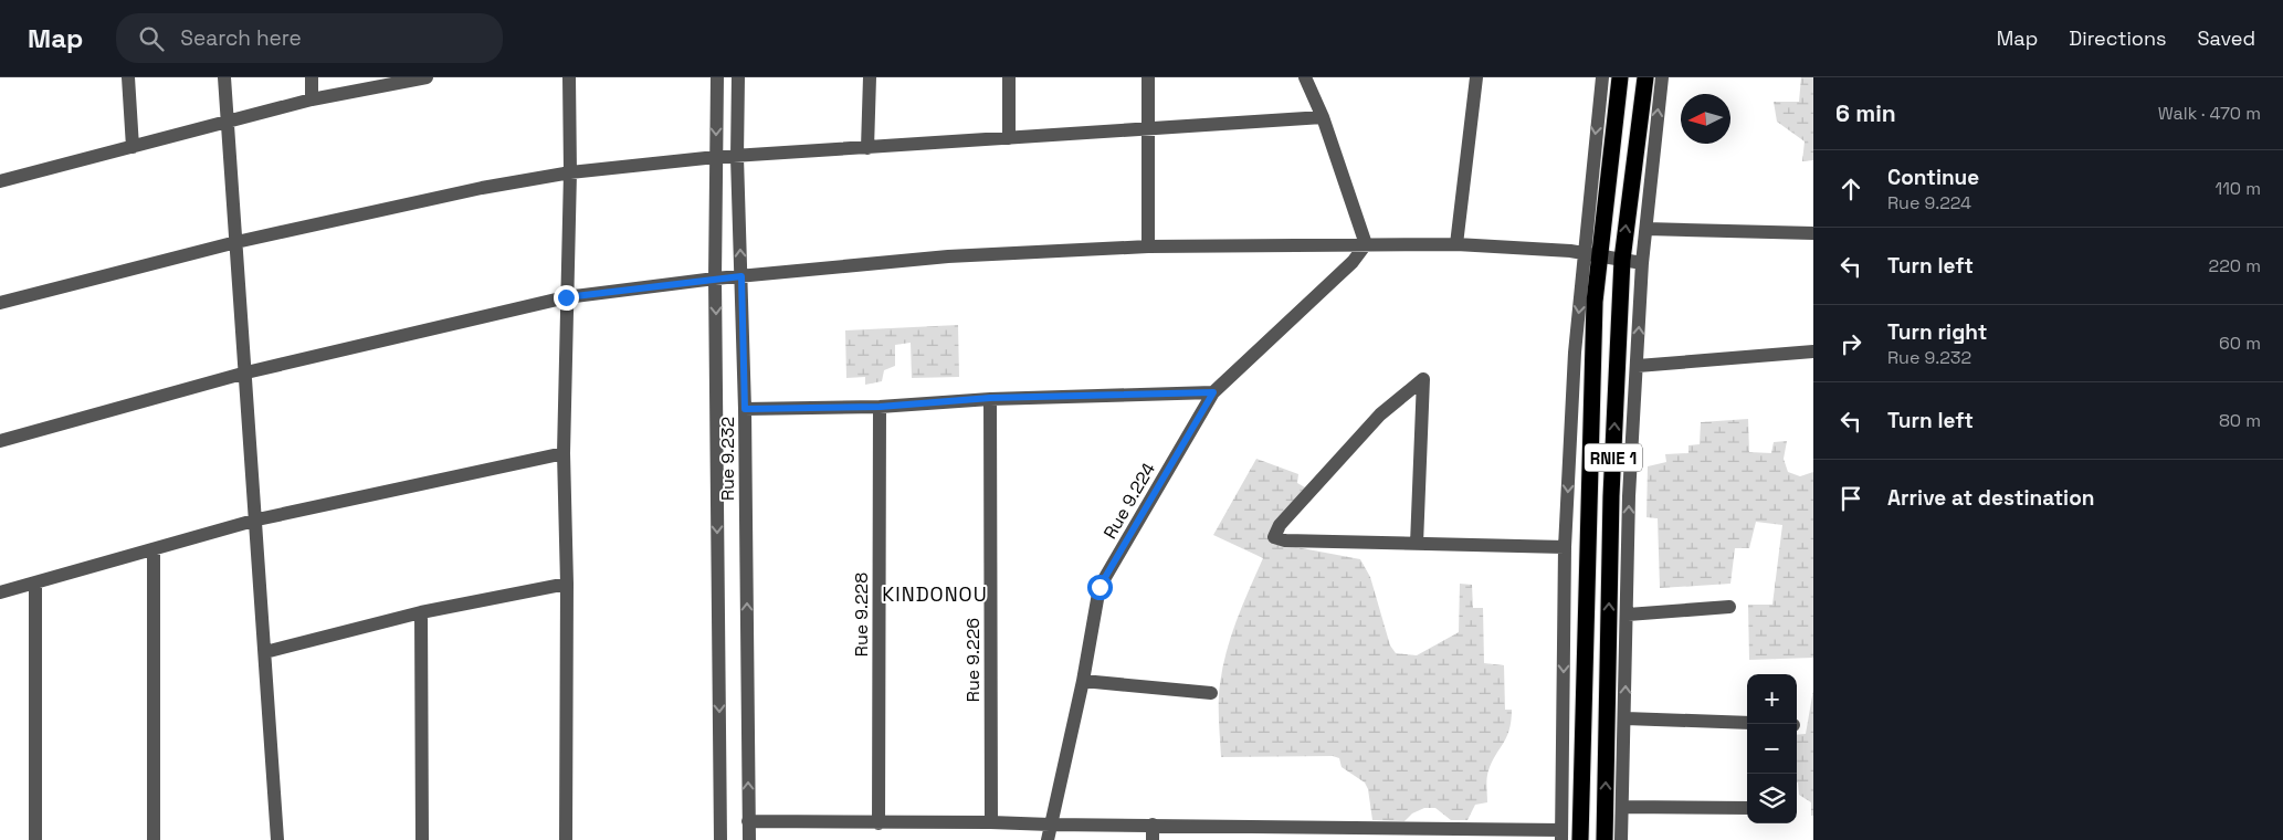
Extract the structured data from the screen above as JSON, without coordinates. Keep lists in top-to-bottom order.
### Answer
{
  "streets": {
    "highway": ["RNIE 1"],
    "street": [
      "Rue 9.232",
      "Rue 9.224",
      "Rue 9.228",
      "Rue 9.226"
    ]
  },
  "districts": ["KINDONOU"],
  "north": "left",
  "page": {
    "header": "Map",
    "search": "Search here",
    "nav": ["Map", "Directions", "Saved"],
    "heading": ["6 min", "Walk · 470 m"],
    "list": [
      ["Continue", "Rue 9.224", "110 m"],
      ["Turn left", "220 m"],
      ["Turn right", "Rue 9.232", "60 m"],
      ["Turn left", "80 m"],
      "Arrive at destination"
    ],
    "map_buttons": ["+", "−"]
  }
}
